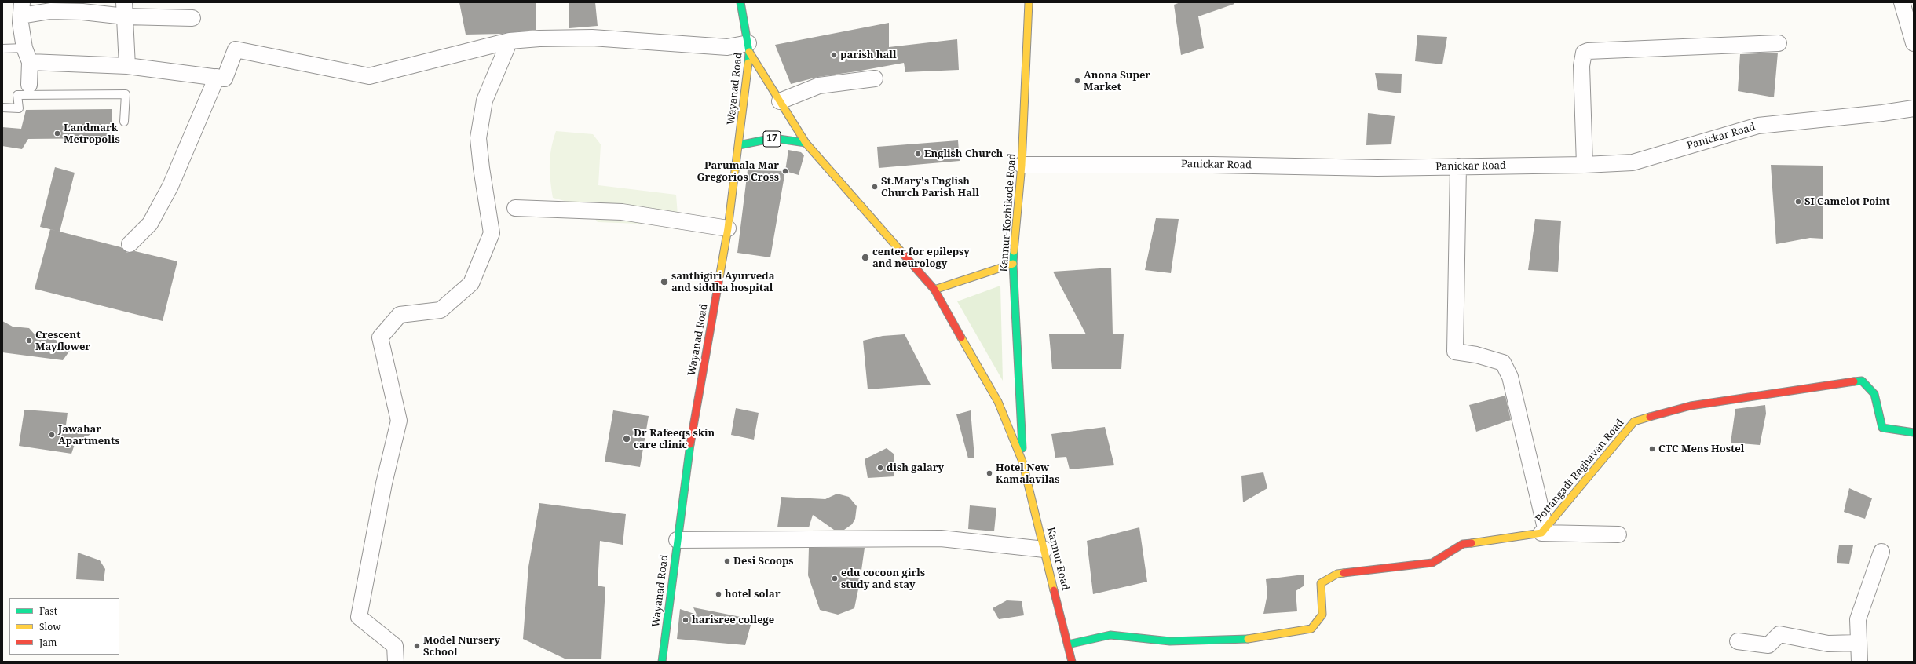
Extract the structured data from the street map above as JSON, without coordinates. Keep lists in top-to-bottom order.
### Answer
{
  "streets": {
    "main road": [
      "Wayanad Road",
      "17",
      "Kannur-Kozhikode Road",
      "Pottangadi Raghavan Road",
      "Kannur Road"
    ],
    "street": ["Panickar Road"]
  },
  "crossings": [
    ["Wayanad Road", "17"],
    ["Panickar Road", "Kannur-Kozhikode Road"],
    ["Kannur-Kozhikode Road", "Kannur Road"],
    ["Pottangadi Raghavan Road", "Kannur Road"]
  ],
  "places": [
    "parish hall",
    "Anona Super Market",
    "Landmark Metropolis",
    "English Church",
    "Parumala Mar Gregorios Cross",
    "St.Mary's English Church Parish Hall",
    "SI Camelot Point",
    "center for epilepsy and neurology",
    "santhigiri Ayurveda and siddha hospital",
    "Crescent Mayflower",
    "Jawahar Apartments",
    "Dr Rafeeqs skin care clinic",
    "CTC Mens Hostel",
    "dish galary",
    "Hotel New Kamalavilas",
    "Desi Scoops",
    "edu cocoon girls study and stay",
    "hotel solar",
    "harisree college",
    "Model Nursery School"
  ],
  "legend": ["Fast", "Slow", "Jam"]
}
